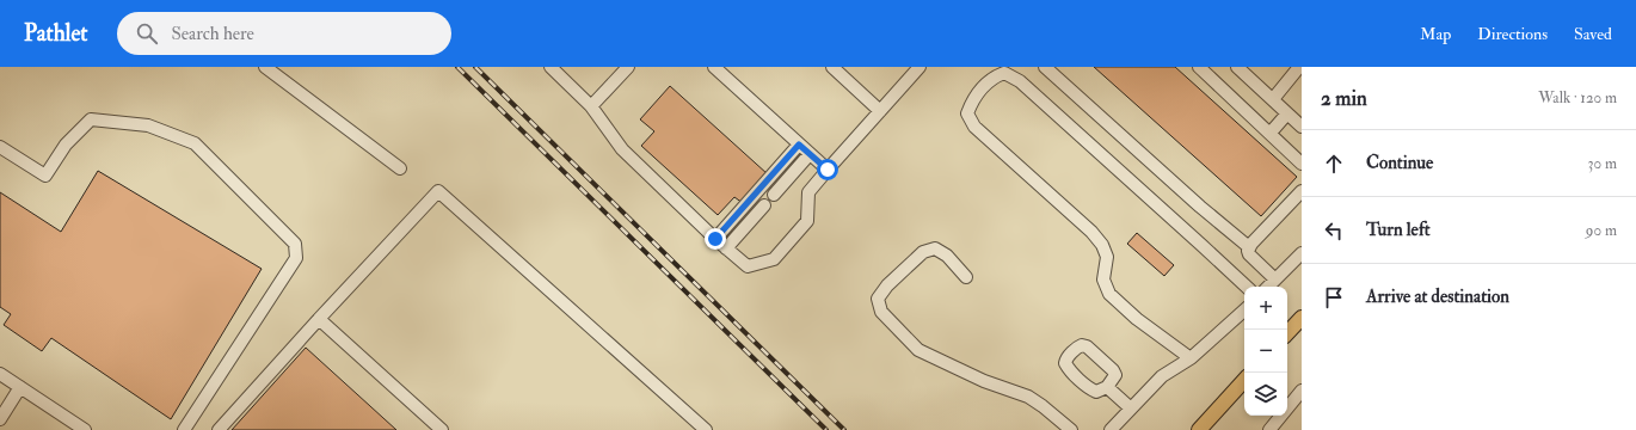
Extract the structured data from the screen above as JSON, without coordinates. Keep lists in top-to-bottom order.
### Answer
{
  "page": {
    "header": "Pathlet",
    "search": "Search here",
    "nav": ["Map", "Directions", "Saved"],
    "heading": ["2 min", "Walk · 120 m"],
    "list": [
      ["Continue", "30 m"],
      ["Turn left", "90 m"],
      "Arrive at destination"
    ],
    "map_buttons": ["+", "−"]
  }
}
